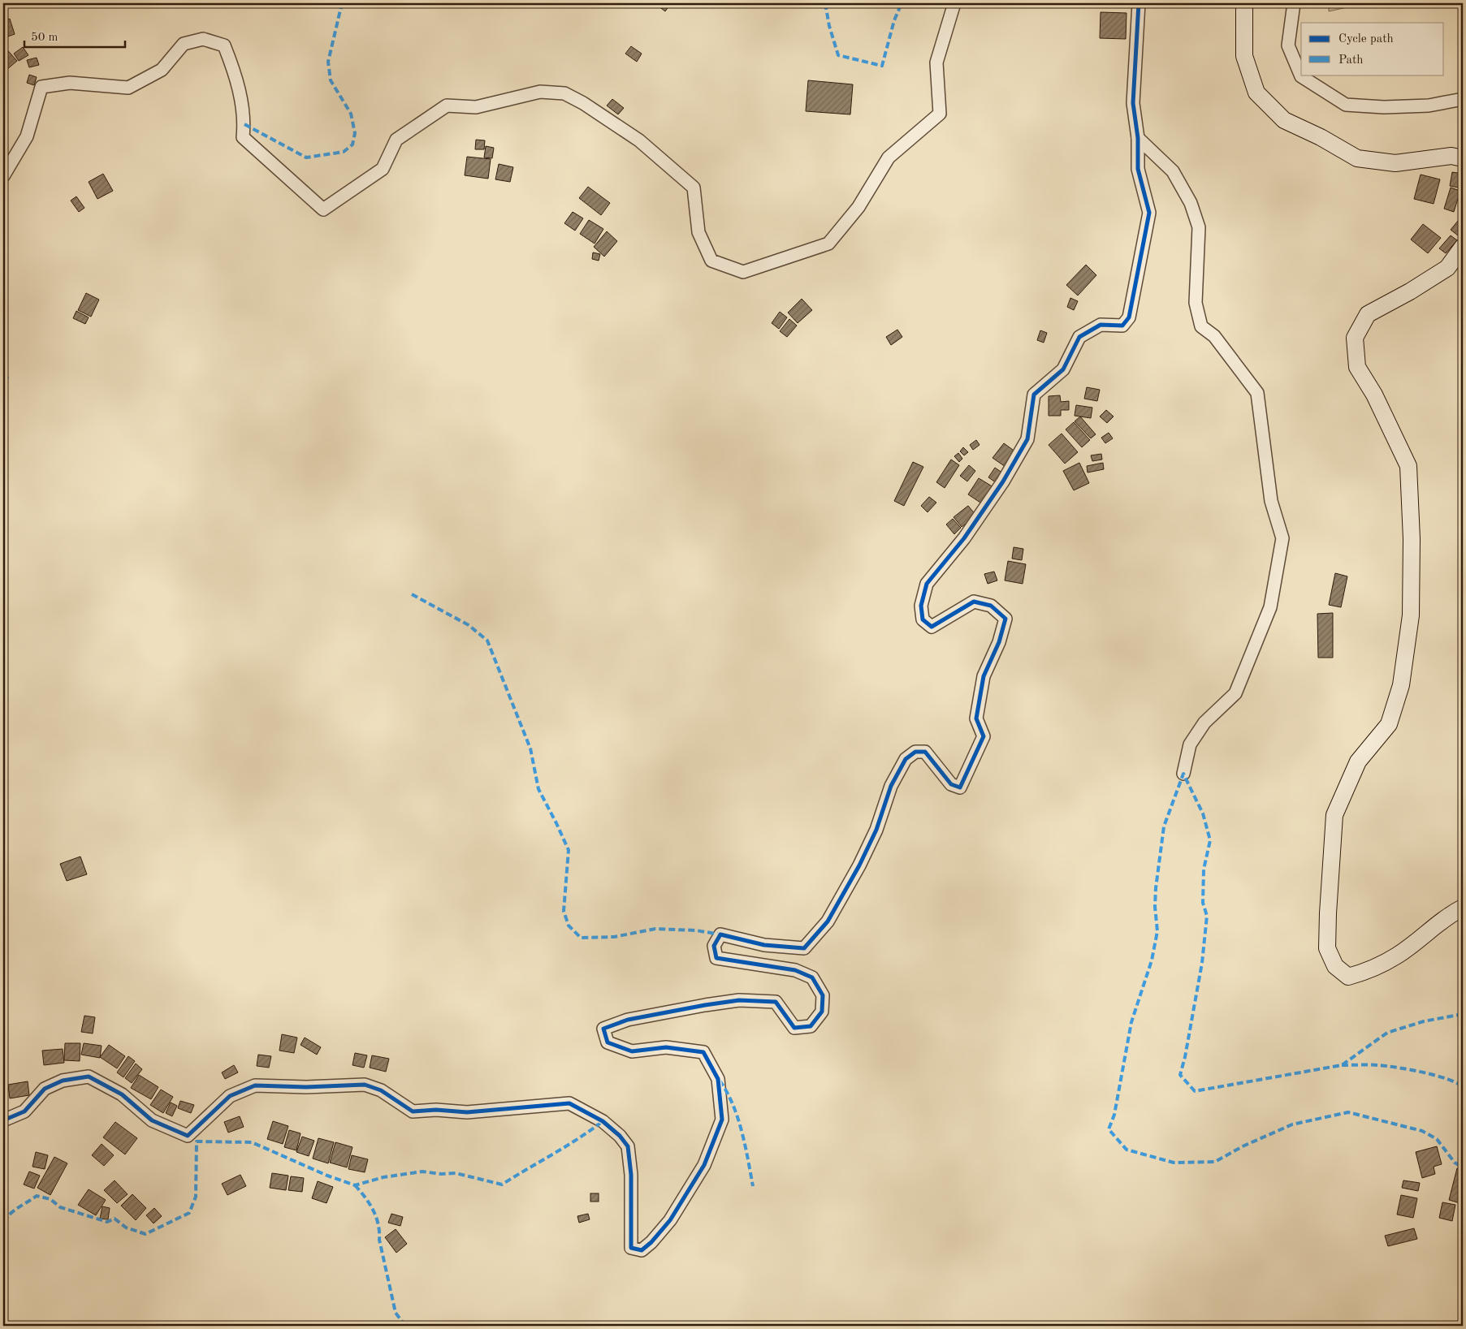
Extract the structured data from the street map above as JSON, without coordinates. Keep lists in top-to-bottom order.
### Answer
{
  "legend": ["Cycle path", "Path"],
  "scale_bar": "50 m"
}
